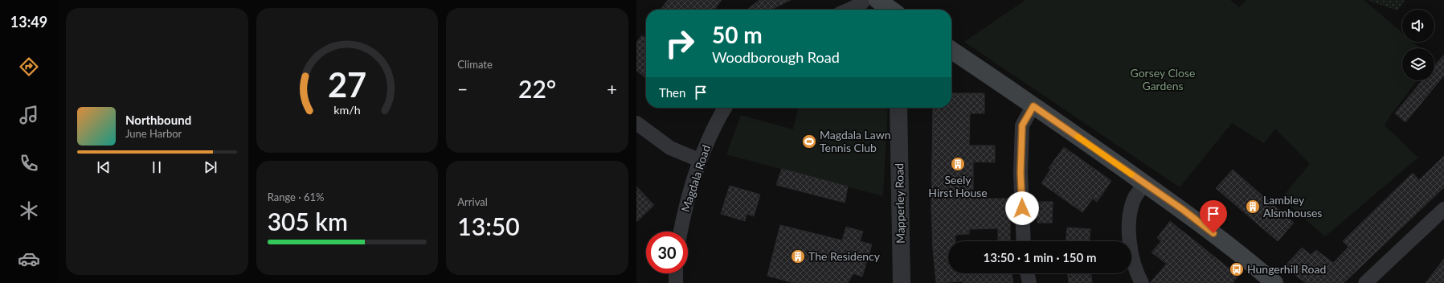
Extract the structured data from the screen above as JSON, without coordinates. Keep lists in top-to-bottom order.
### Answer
{
  "streets": {
    "street": ["Magdala Road", "Mapperley Road"]
  },
  "parks": ["Gorsey Close Gardens"],
  "places": {
    "sports": ["Magdala Lawn Tennis Club"],
    "building": ["Seely Hirst House", "Lambley Alsmhouses", "The Residency"],
    "bus stop": ["Hungerhill Road"]
  },
  "page": {
    "tabs": "13:49",
    "tile": [
      "Climate",
      ["Range · 61%", "305 km"],
      ["Arrival", "13:50"]
    ],
    "turn": ["50 m", "Woodborough Road"],
    "heat": ["−", "22°", "+"],
    "then": "Then",
    "song": ["Northbound", "June Harbor"],
    "limit": "30",
    "trip": "13:50 · 1 min · 150 m",
    "gauge": ["27", "km/h"]
  }
}
